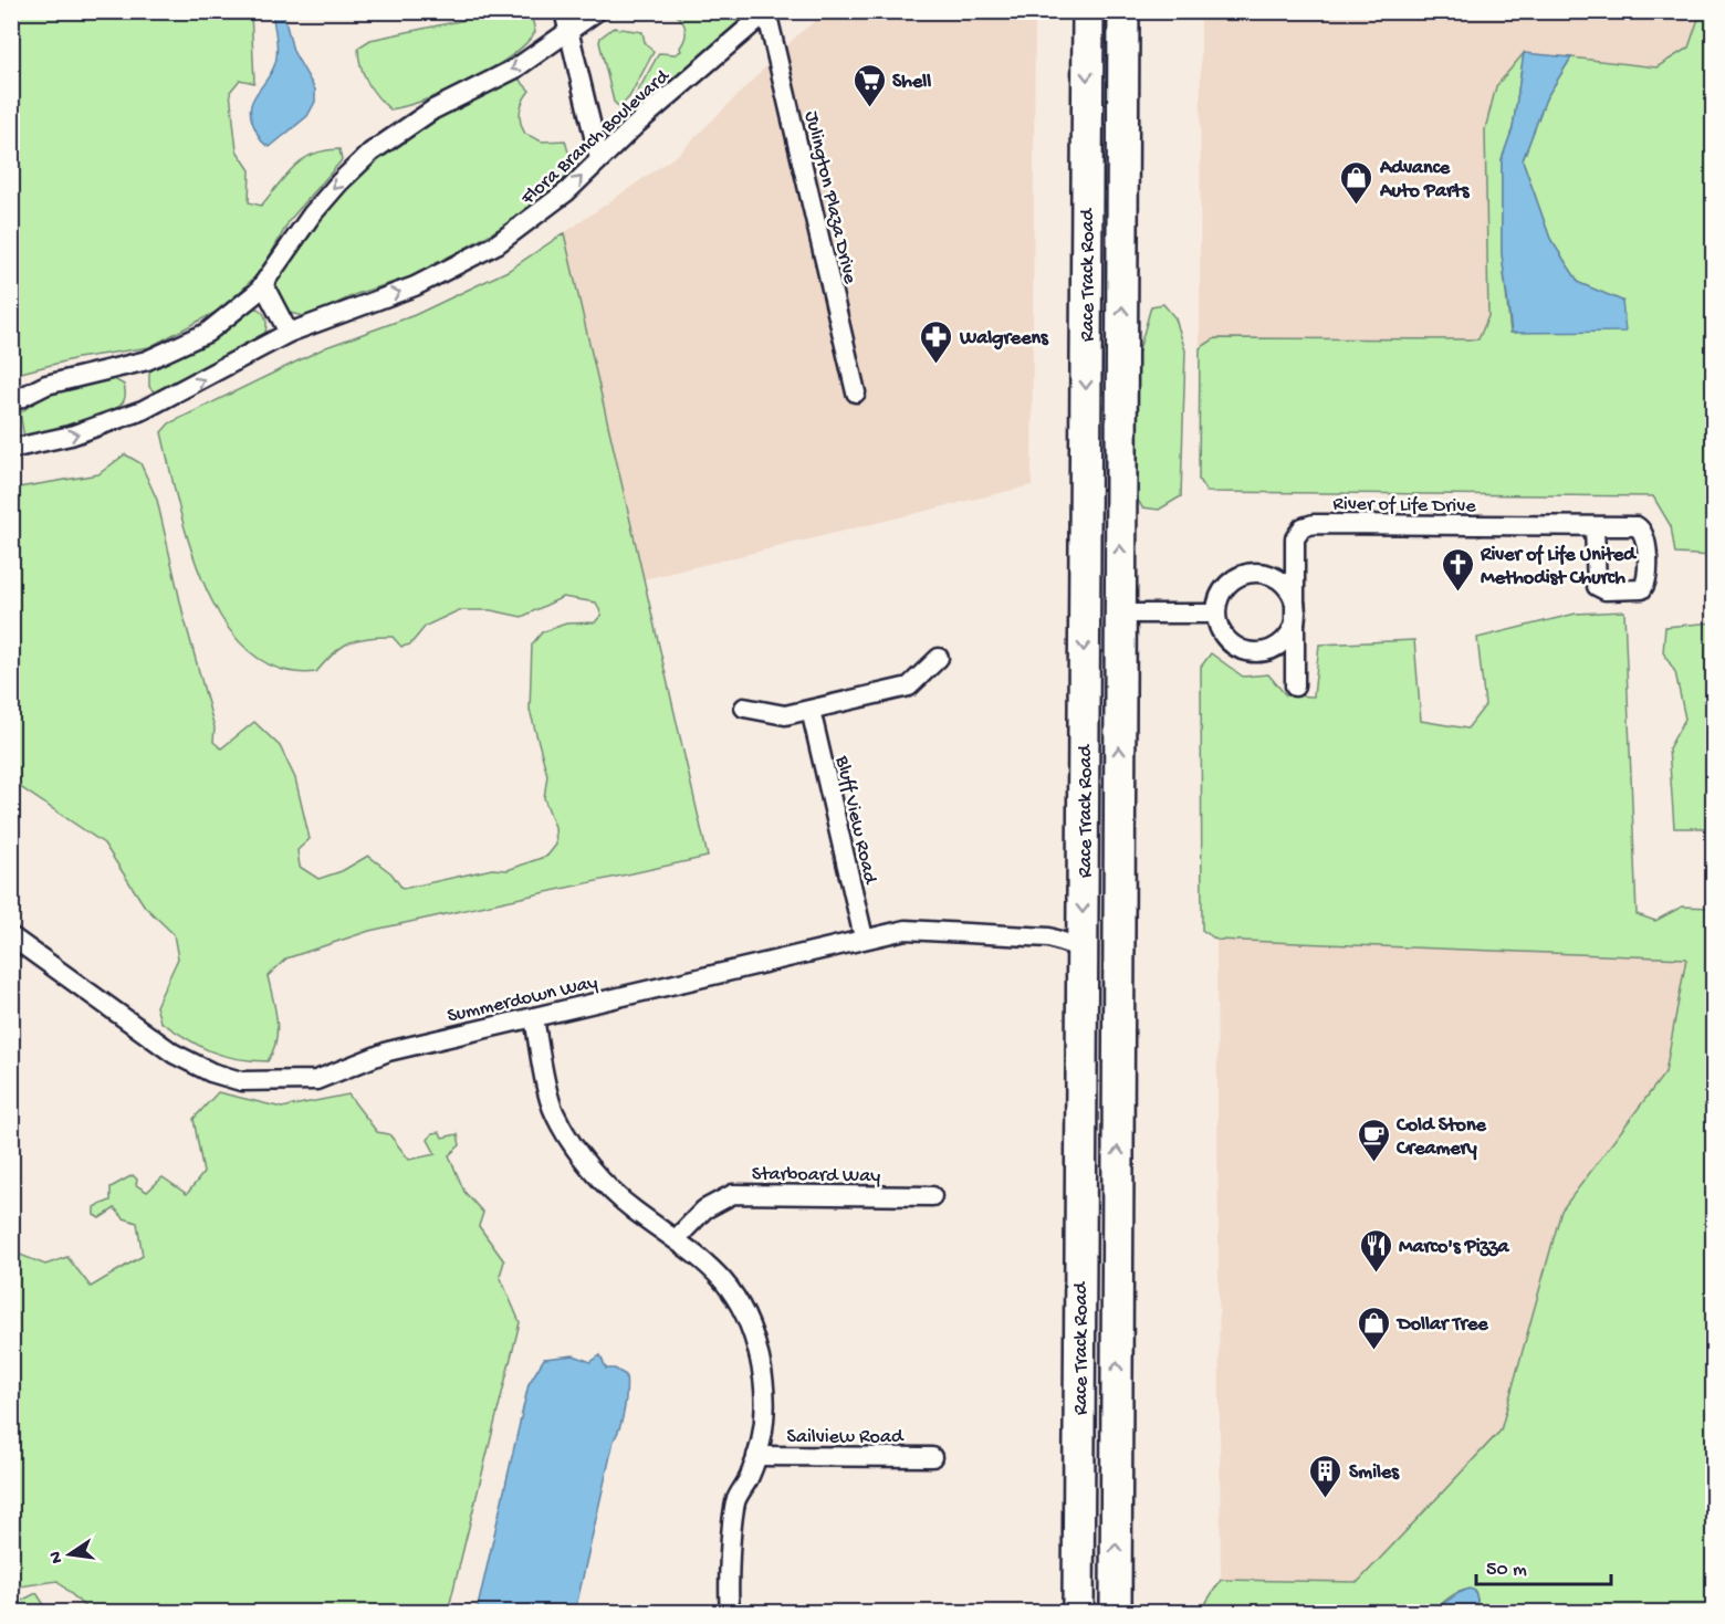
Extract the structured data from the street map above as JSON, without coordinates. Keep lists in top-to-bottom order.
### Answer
{
  "streets": {
    "main road": ["Race Track Road"],
    "street": [
      "Flora Branch Boulevard",
      "Julington Plaza Drive",
      "River of Life Drive",
      "Bluff View Road",
      "Summerdown Way",
      "Starboard Way",
      "Sailview Road"
    ]
  },
  "crossings": [
    ["Flora Branch Boulevard", "Julington Plaza Drive"],
    ["Race Track Road", "Summerdown Way"],
    ["Bluff View Road", "Summerdown Way"]
  ],
  "places": {
    "supermarket": ["Shell"],
    "shop": ["Advance Auto Parts", "Dollar Tree"],
    "pharmacy": ["Walgreens"],
    "church": ["River of Life United Methodist Church"],
    "cafe": ["Cold Stone Creamery"],
    "restaurant": ["Marco's Pizza"],
    "building": ["Smiles"]
  },
  "scale_bar": "50 m",
  "north": "left"
}
